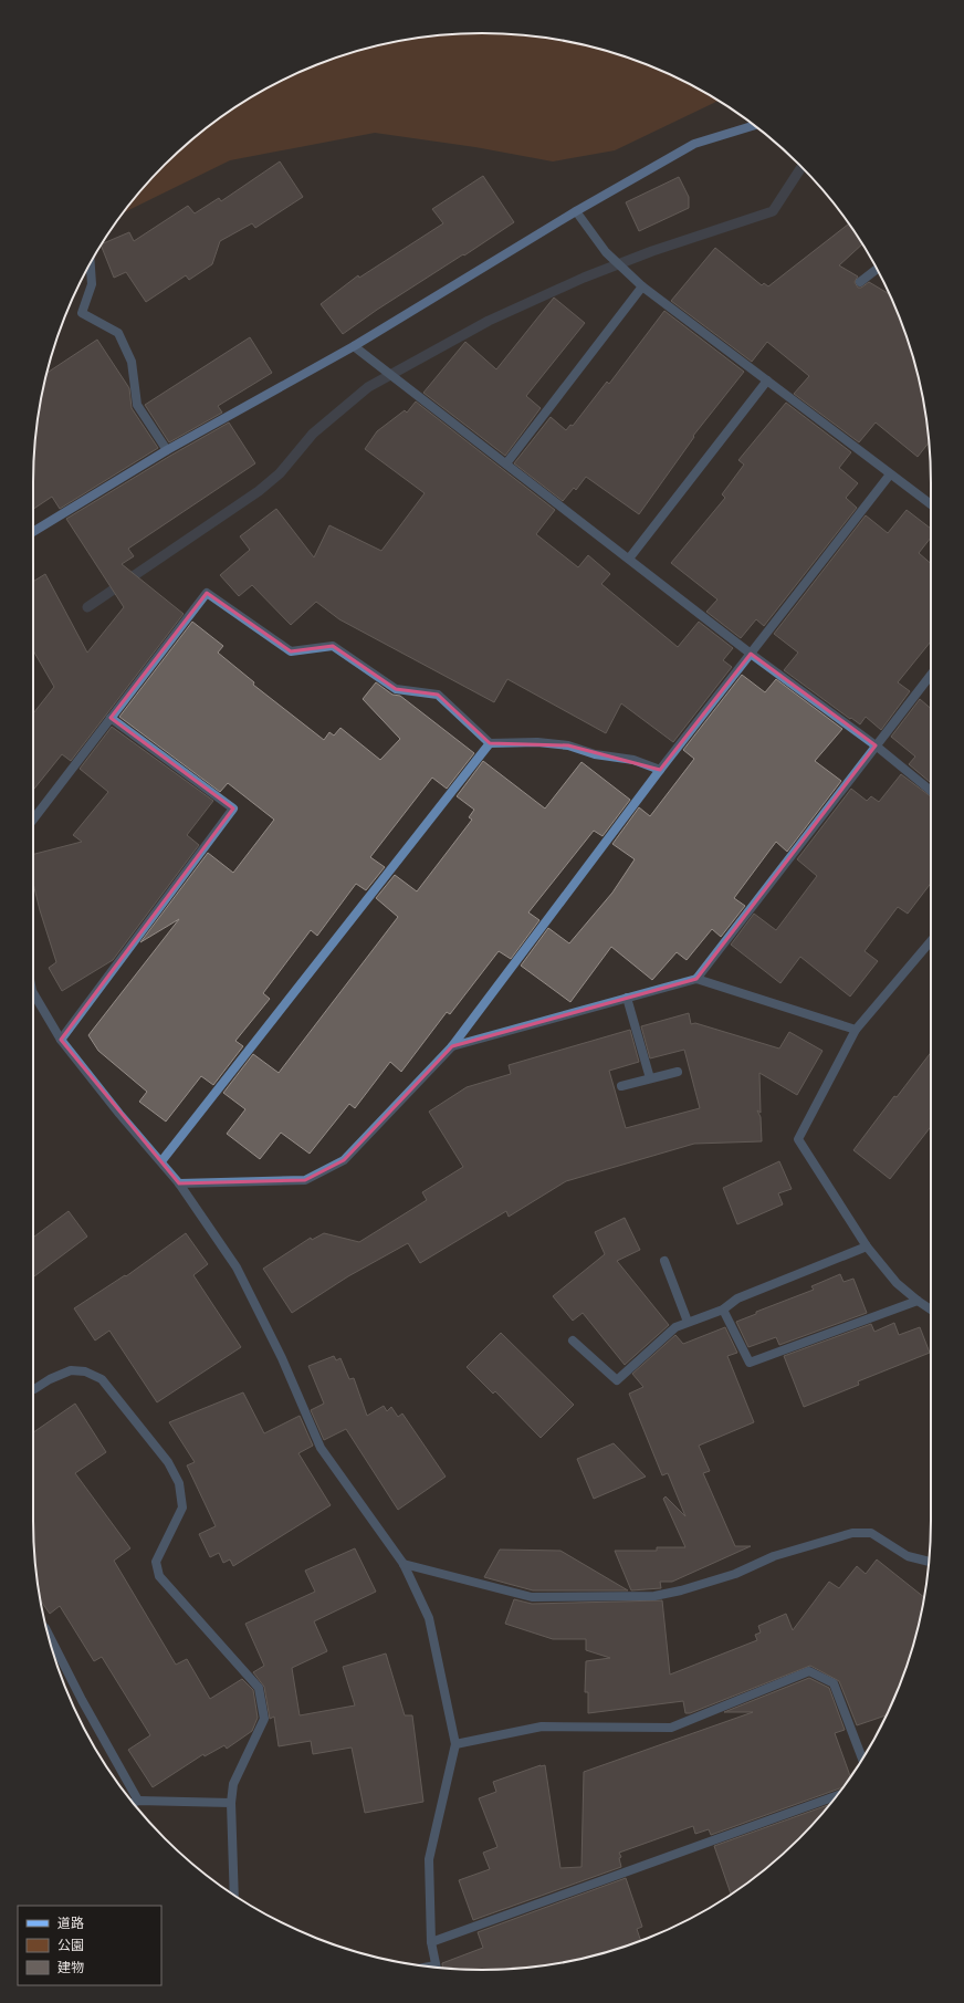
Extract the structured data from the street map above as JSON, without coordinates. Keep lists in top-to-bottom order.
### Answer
{
  "legend": ["道路", "公園", "建物"]
}
